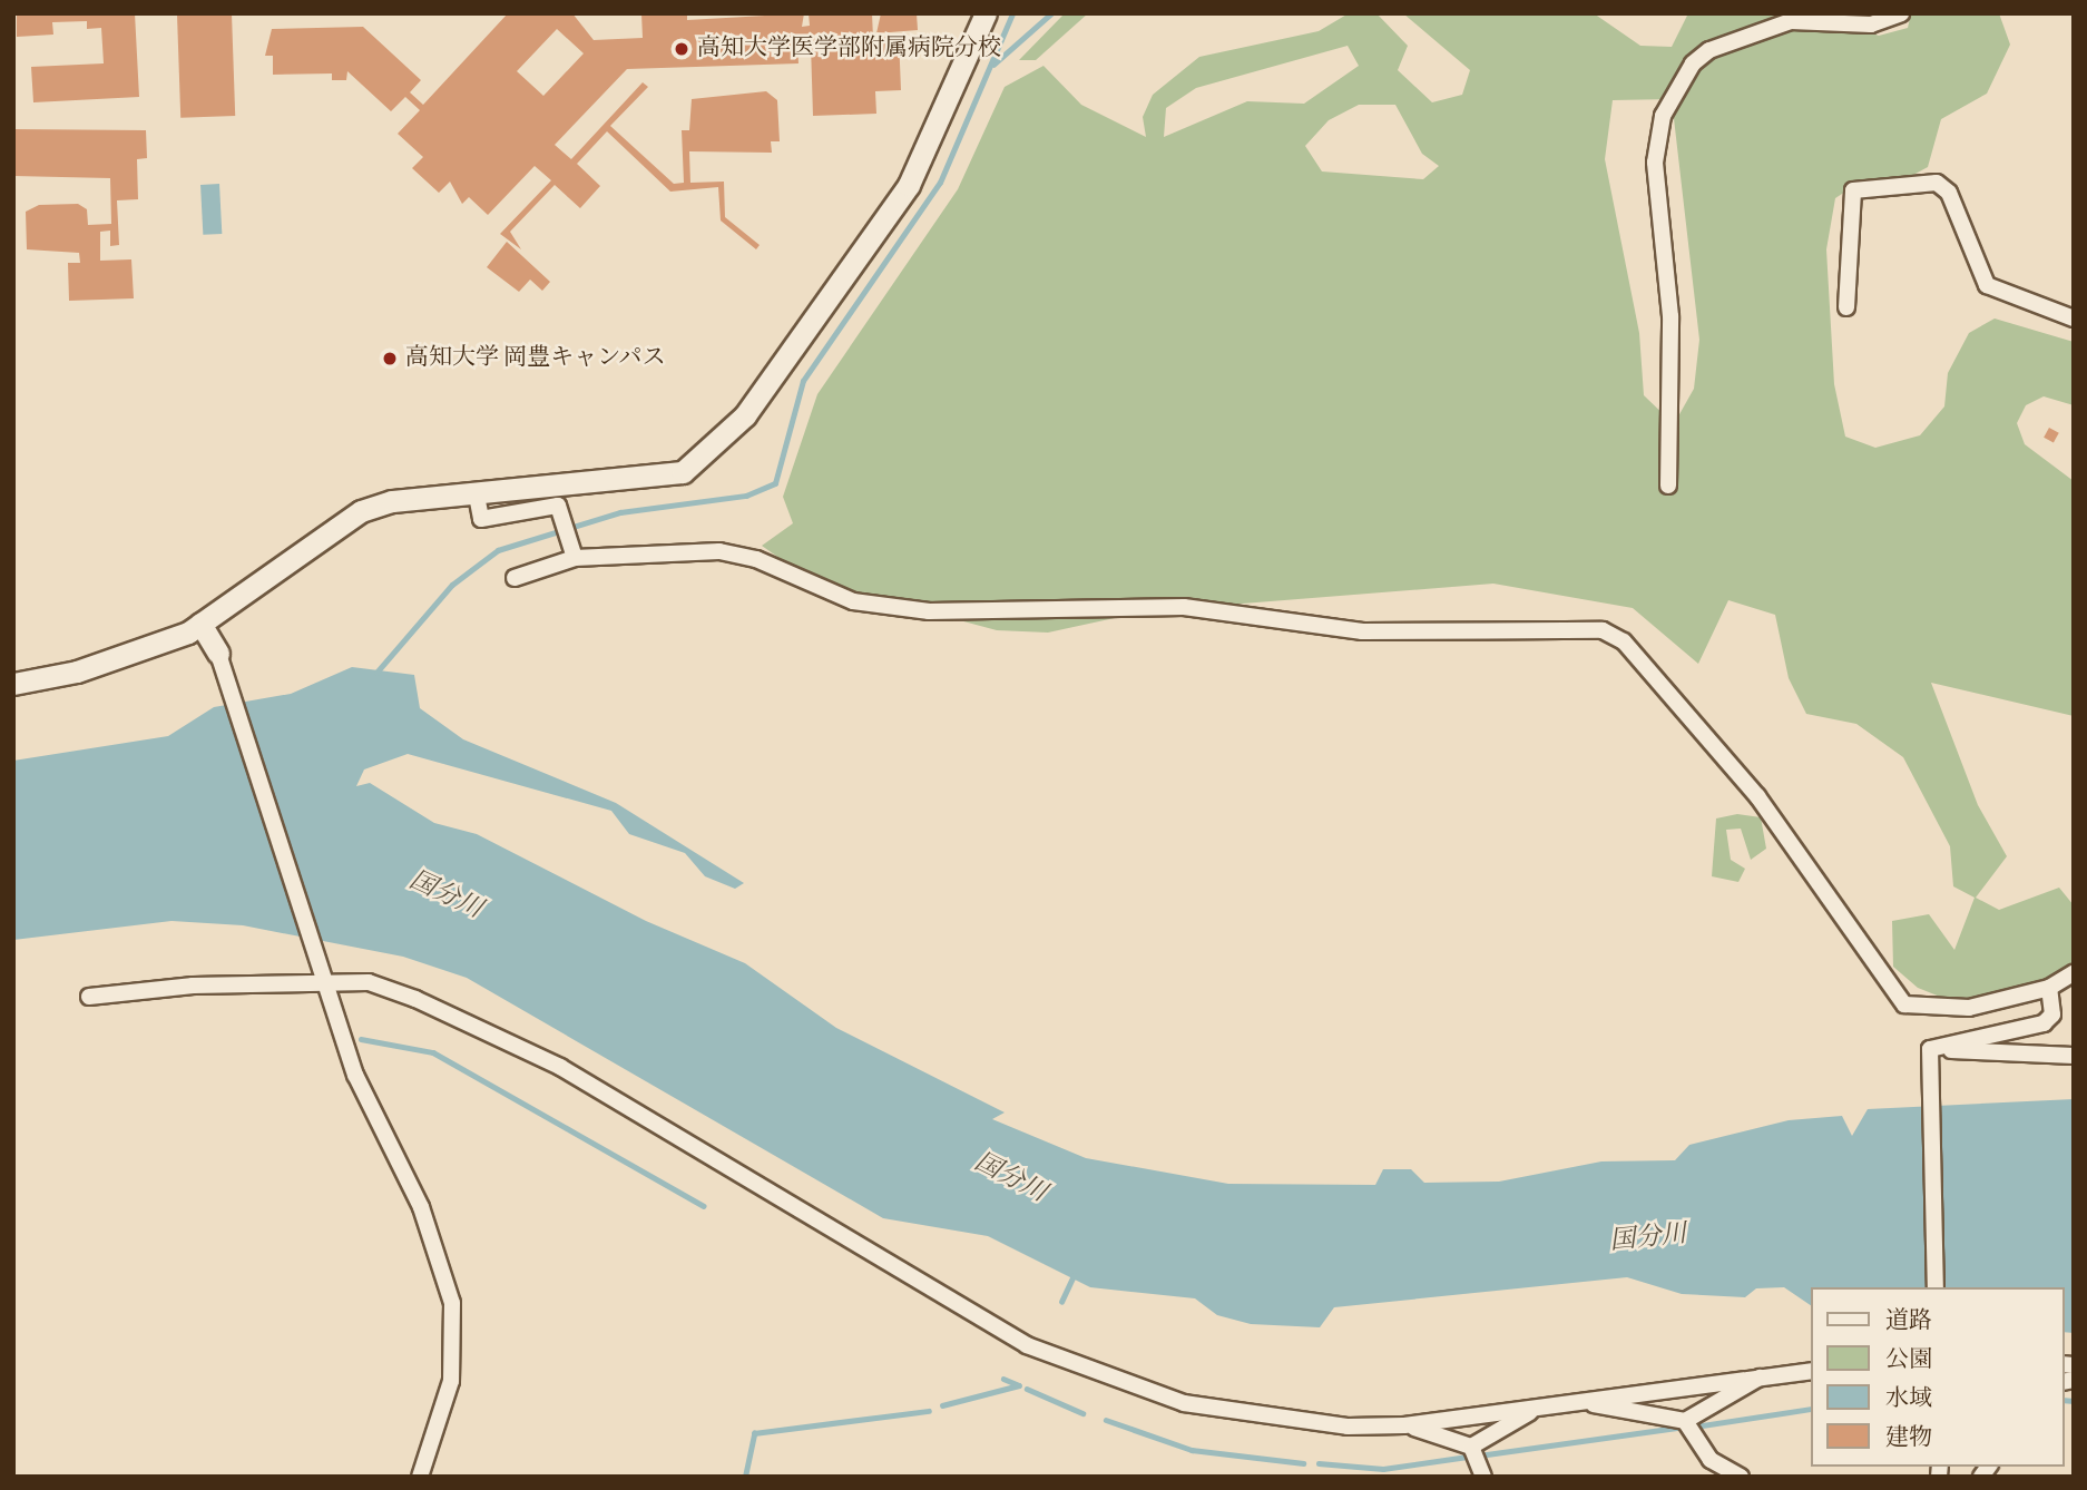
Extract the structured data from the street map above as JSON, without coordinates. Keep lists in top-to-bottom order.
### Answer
{
  "water": ["国分川"],
  "places": ["高知大学医学部附属病院分校", "高知大学 岡豊キャンパス"],
  "legend": [
    "道路",
    "公園",
    "水域",
    "建物"
  ]
}
